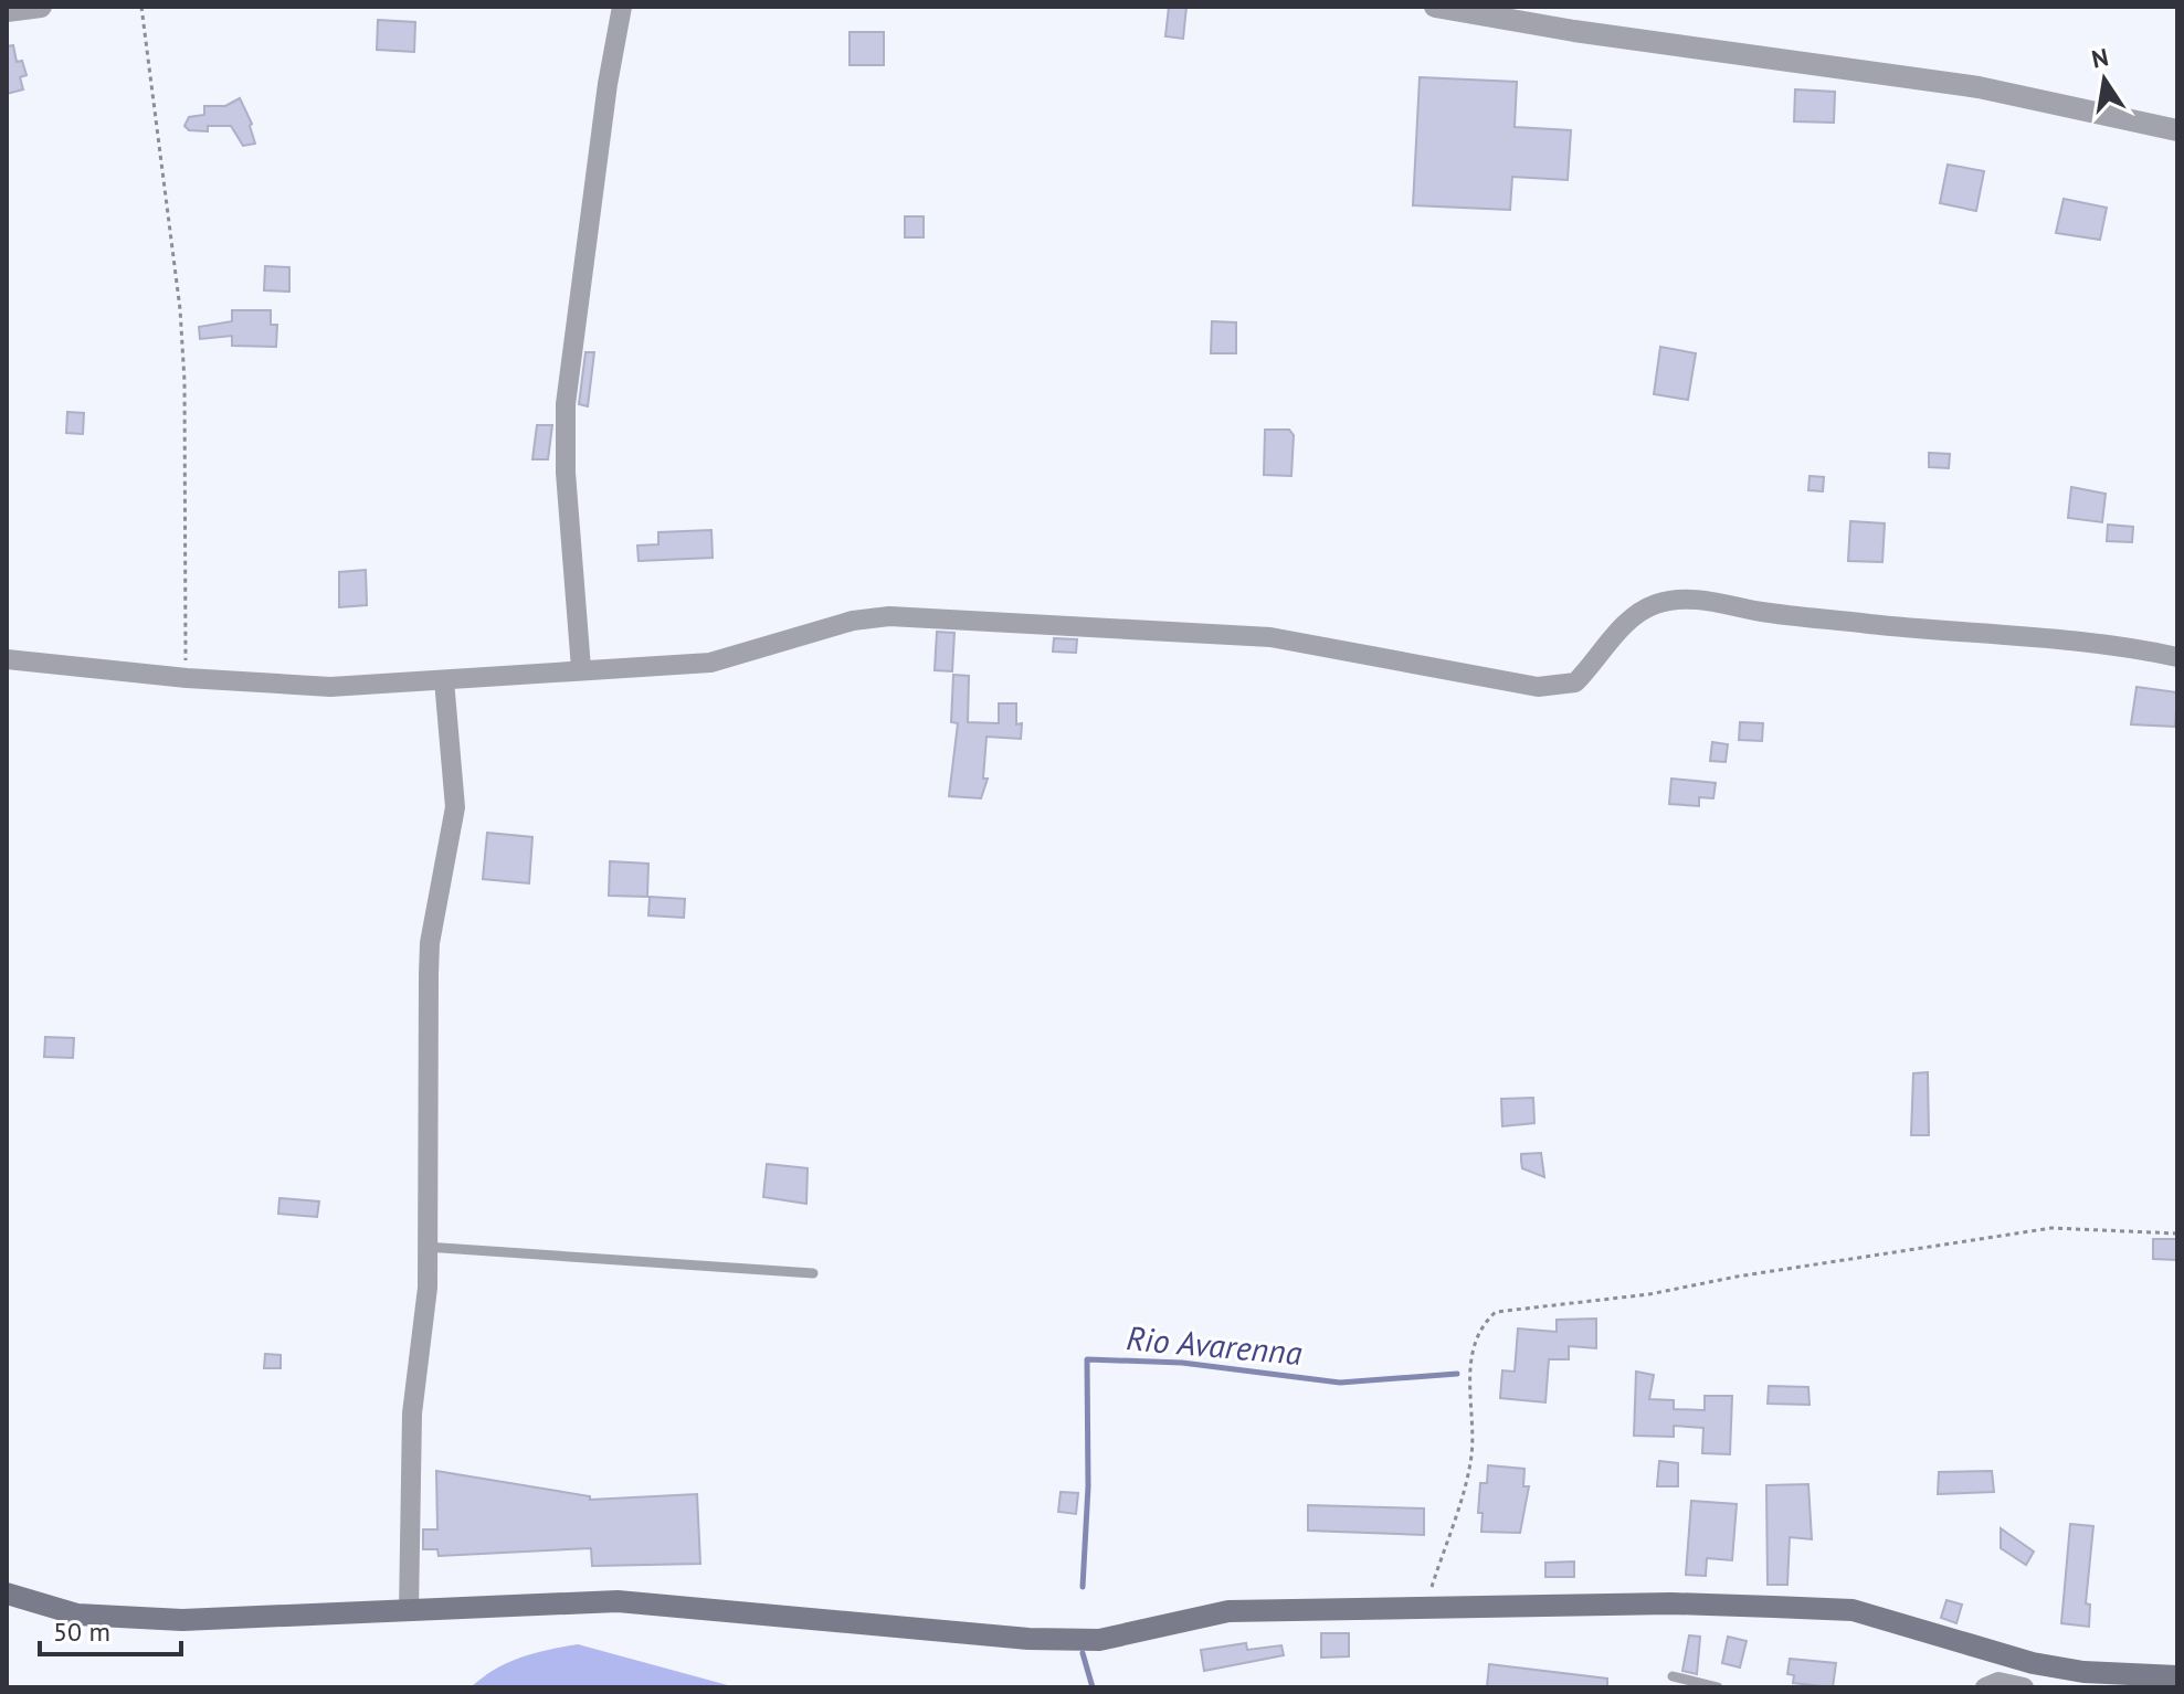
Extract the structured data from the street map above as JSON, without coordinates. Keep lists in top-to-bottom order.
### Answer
{
  "water": ["Rio Avarenna"],
  "scale_bar": "50 m",
  "north": "top"
}
